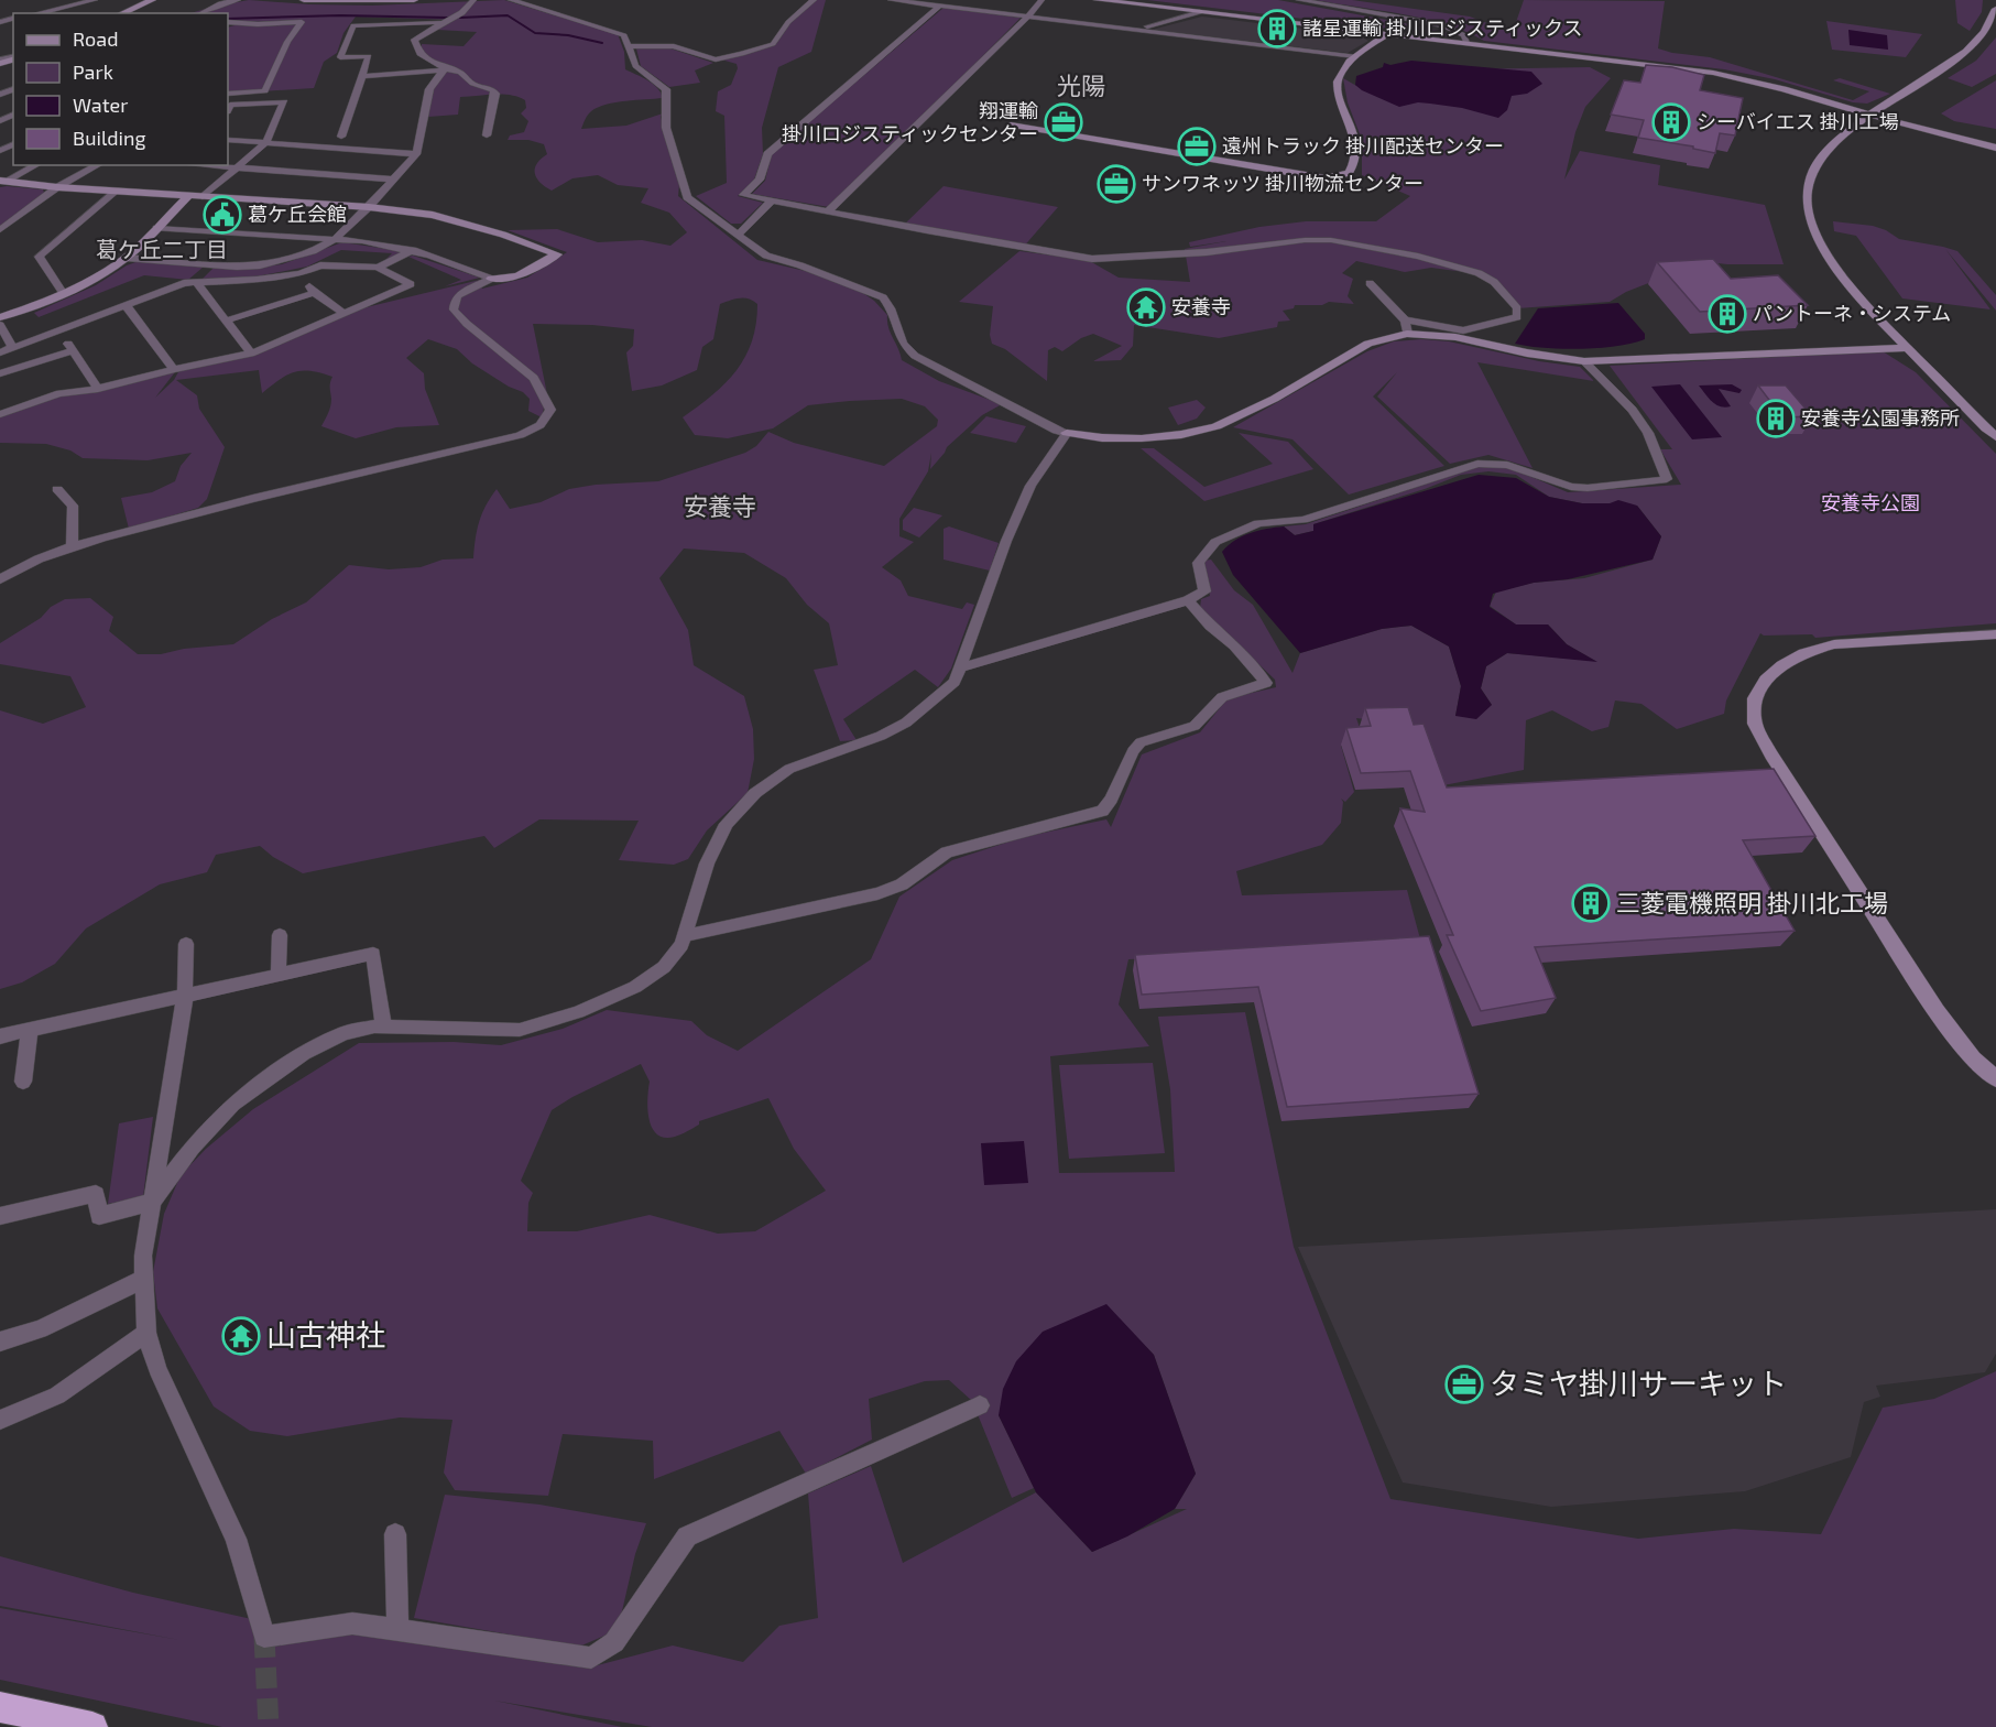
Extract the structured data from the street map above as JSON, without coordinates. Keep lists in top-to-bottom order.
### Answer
{
  "districts": ["光陽", "葛ケ丘二丁目", "安養寺"],
  "parks": ["安養寺公園"],
  "places": {
    "building": [
      "諸星運輸 掛川ロジスティックス",
      "シーバイエス 掛川工場",
      "パントーネ・システム",
      "安養寺公園事務所",
      "三菱電機照明 掛川北工場"
    ],
    "office": [
      "翔運輸 掛川ロジスティックセンター",
      "遠州トラック 掛川配送センター",
      "サンワネッツ 掛川物流センター",
      "タミヤ掛川サーキット"
    ],
    "public building": ["葛ケ丘会館"],
    "temple": ["安養寺", "山古神社"]
  },
  "legend": [
    "Road",
    "Park",
    "Water",
    "Building"
  ]
}
